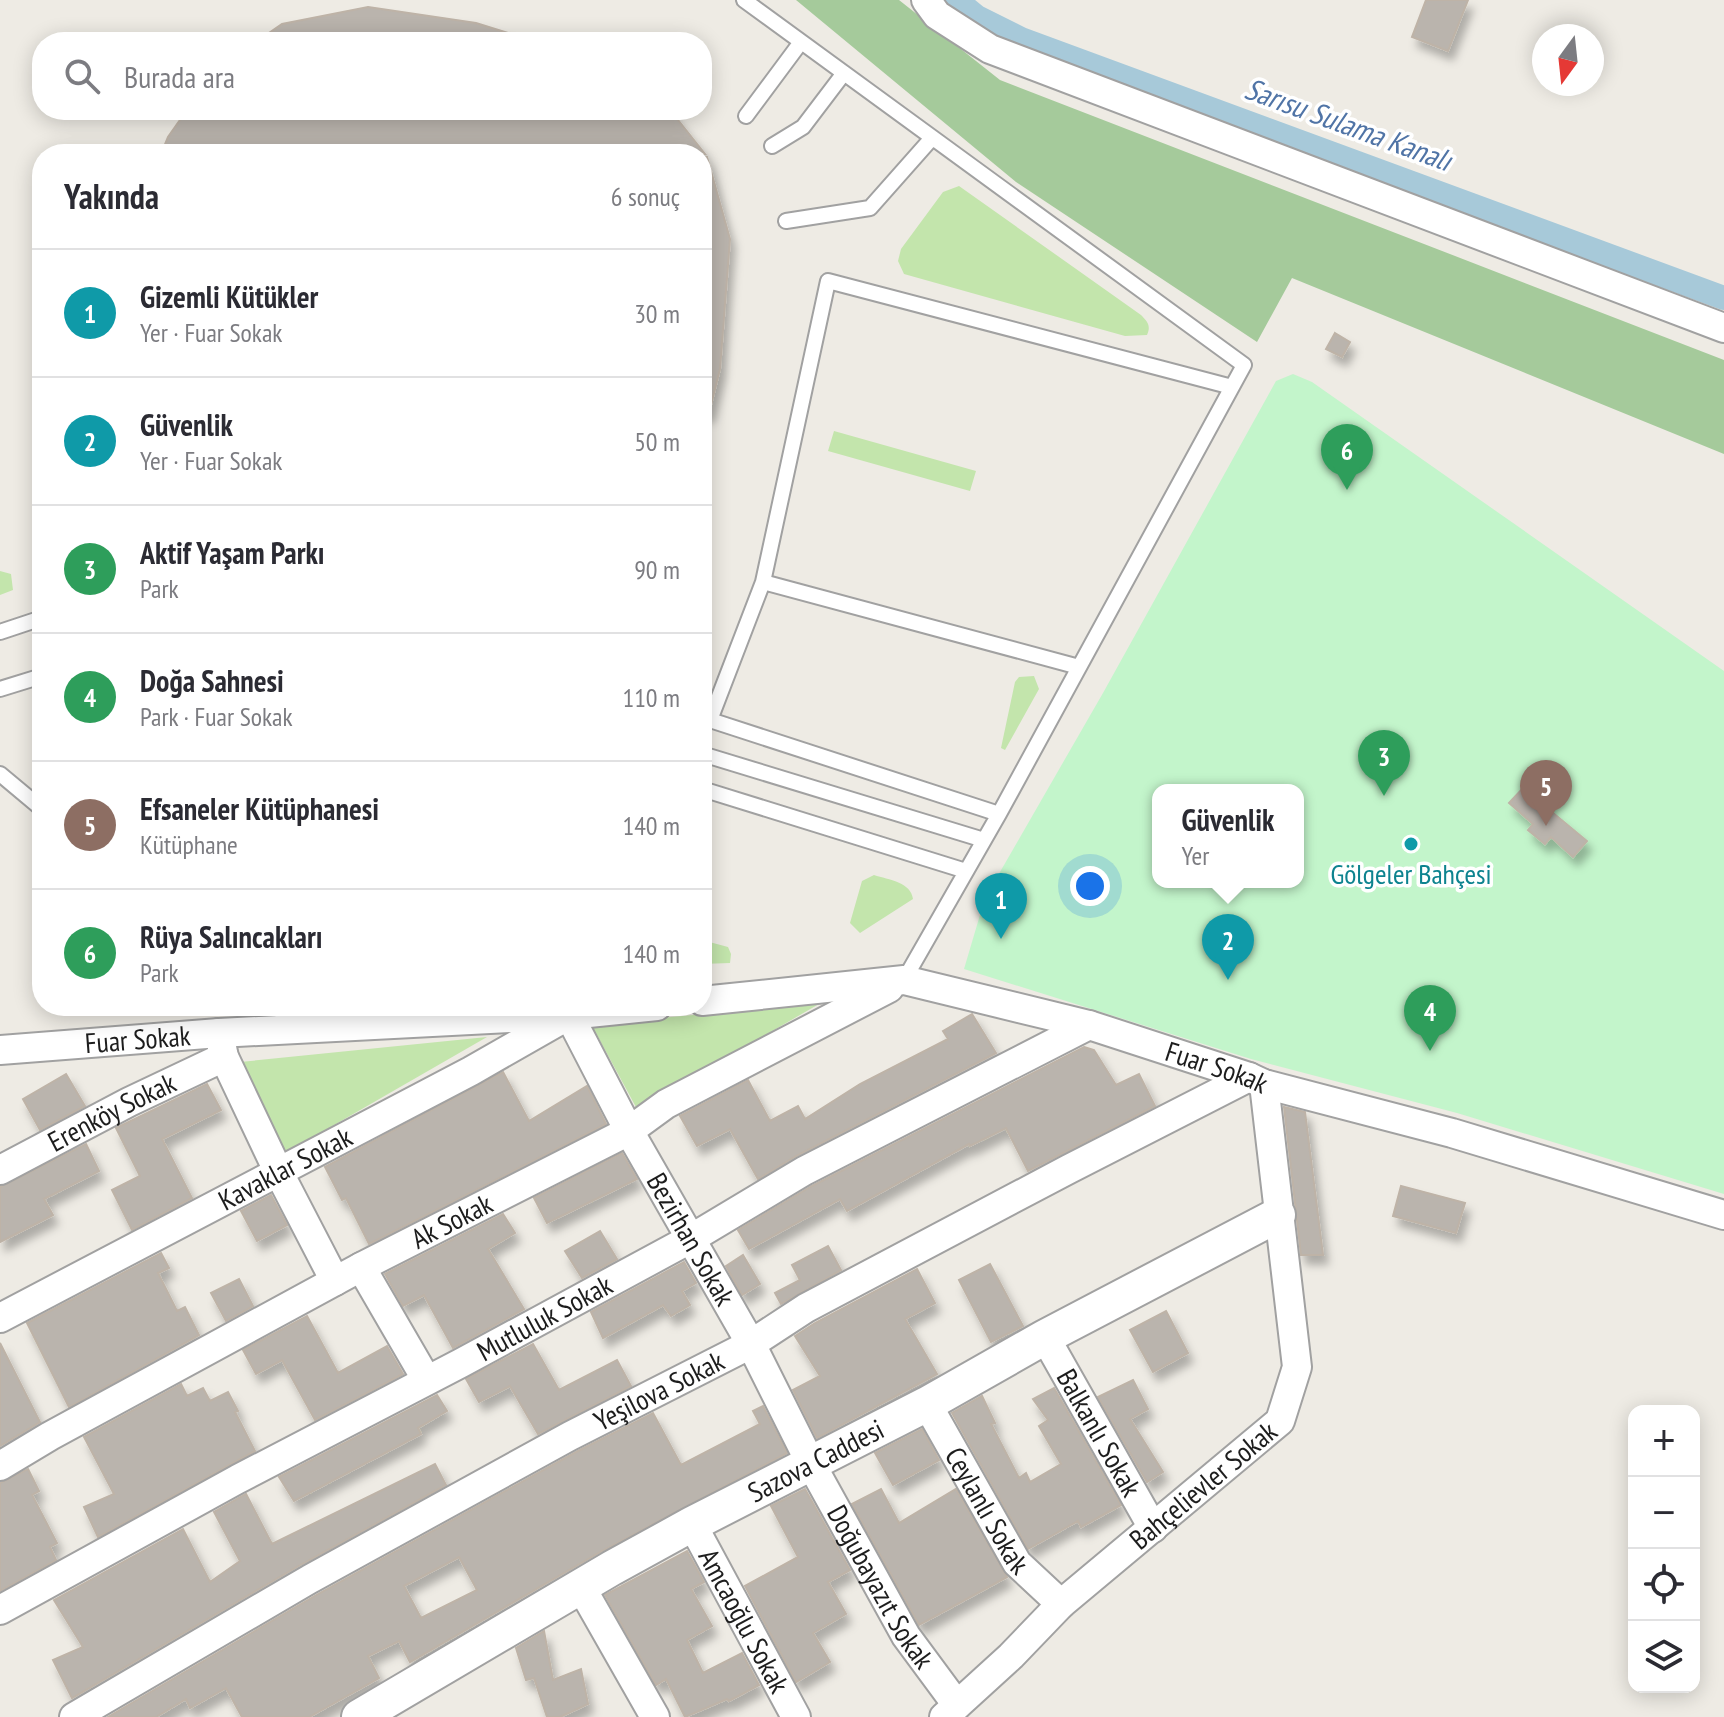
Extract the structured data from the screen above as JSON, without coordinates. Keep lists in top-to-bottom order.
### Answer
{
  "streets": {
    "street": [
      "Fuar Sokak",
      "Erenköy Sokak",
      "Kavaklar Sokak",
      "Ak Sokak",
      "Bezirhan Sokak",
      "Mutluluk Sokak",
      "Yeşilova Sokak",
      "Balkanlı Sokak",
      "Sazova Caddesi",
      "Bahçelievler Sokak",
      "Ceylanlı Sokak",
      "Doğubayazıt Sokak",
      "Amcaoğlu Sokak"
    ]
  },
  "crossings": [
    ["Fuar Sokak", "Erenköy Sokak"],
    ["Fuar Sokak", "Ak Sokak"],
    ["Fuar Sokak", "Mutluluk Sokak"],
    ["Fuar Sokak", "Yeşilova Sokak"],
    ["Fuar Sokak", "Bahçelievler Sokak"],
    ["Ak Sokak", "Bezirhan Sokak"],
    ["Bezirhan Sokak", "Mutluluk Sokak"],
    ["Bezirhan Sokak", "Yeşilova Sokak"],
    ["Bezirhan Sokak", "Sazova Caddesi"],
    ["Bezirhan Sokak", "Doğubayazıt Sokak"],
    ["Yeşilova Sokak", "Bahçelievler Sokak"],
    ["Balkanlı Sokak", "Sazova Caddesi"],
    ["Balkanlı Sokak", "Bahçelievler Sokak"],
    ["Sazova Caddesi", "Bahçelievler Sokak"],
    ["Sazova Caddesi", "Ceylanlı Sokak"],
    ["Sazova Caddesi", "Doğubayazıt Sokak"],
    ["Sazova Caddesi", "Amcaoğlu Sokak"],
    ["Bahçelievler Sokak", "Ceylanlı Sokak"],
    ["Bahçelievler Sokak", "Doğubayazıt Sokak"]
  ],
  "water": ["Sarısu Sulama Kanalı"],
  "places": ["Gölgeler Bahçesi"],
  "north": "bottom",
  "page": {
    "search": "Burada ara",
    "heading": ["Yakında", "6 sonuç"],
    "list": [
      {
        "mark": "1",
        "name": "Gizemli Kütükler",
        "note": "Yer · Fuar Sokak",
        "value": "30 m"
      },
      {
        "mark": "2",
        "name": "Güvenlik",
        "note": "Yer · Fuar Sokak",
        "value": "50 m"
      },
      {
        "mark": "3",
        "name": "Aktif Yaşam Parkı",
        "note": "Park",
        "value": "90 m"
      },
      {
        "mark": "4",
        "name": "Doğa Sahnesi",
        "note": "Park · Fuar Sokak",
        "value": "110 m"
      },
      {
        "mark": "5",
        "name": "Efsaneler Kütüphanesi",
        "note": "Kütüphane",
        "value": "140 m"
      },
      {
        "mark": "6",
        "name": "Rüya Salıncakları",
        "note": "Park",
        "value": "140 m"
      }
    ],
    "pins": [
      "6",
      "3",
      "5",
      "1",
      "2",
      "4"
    ],
    "popup": ["Güvenlik", "Yer"],
    "map_buttons": ["+", "−"]
  }
}
